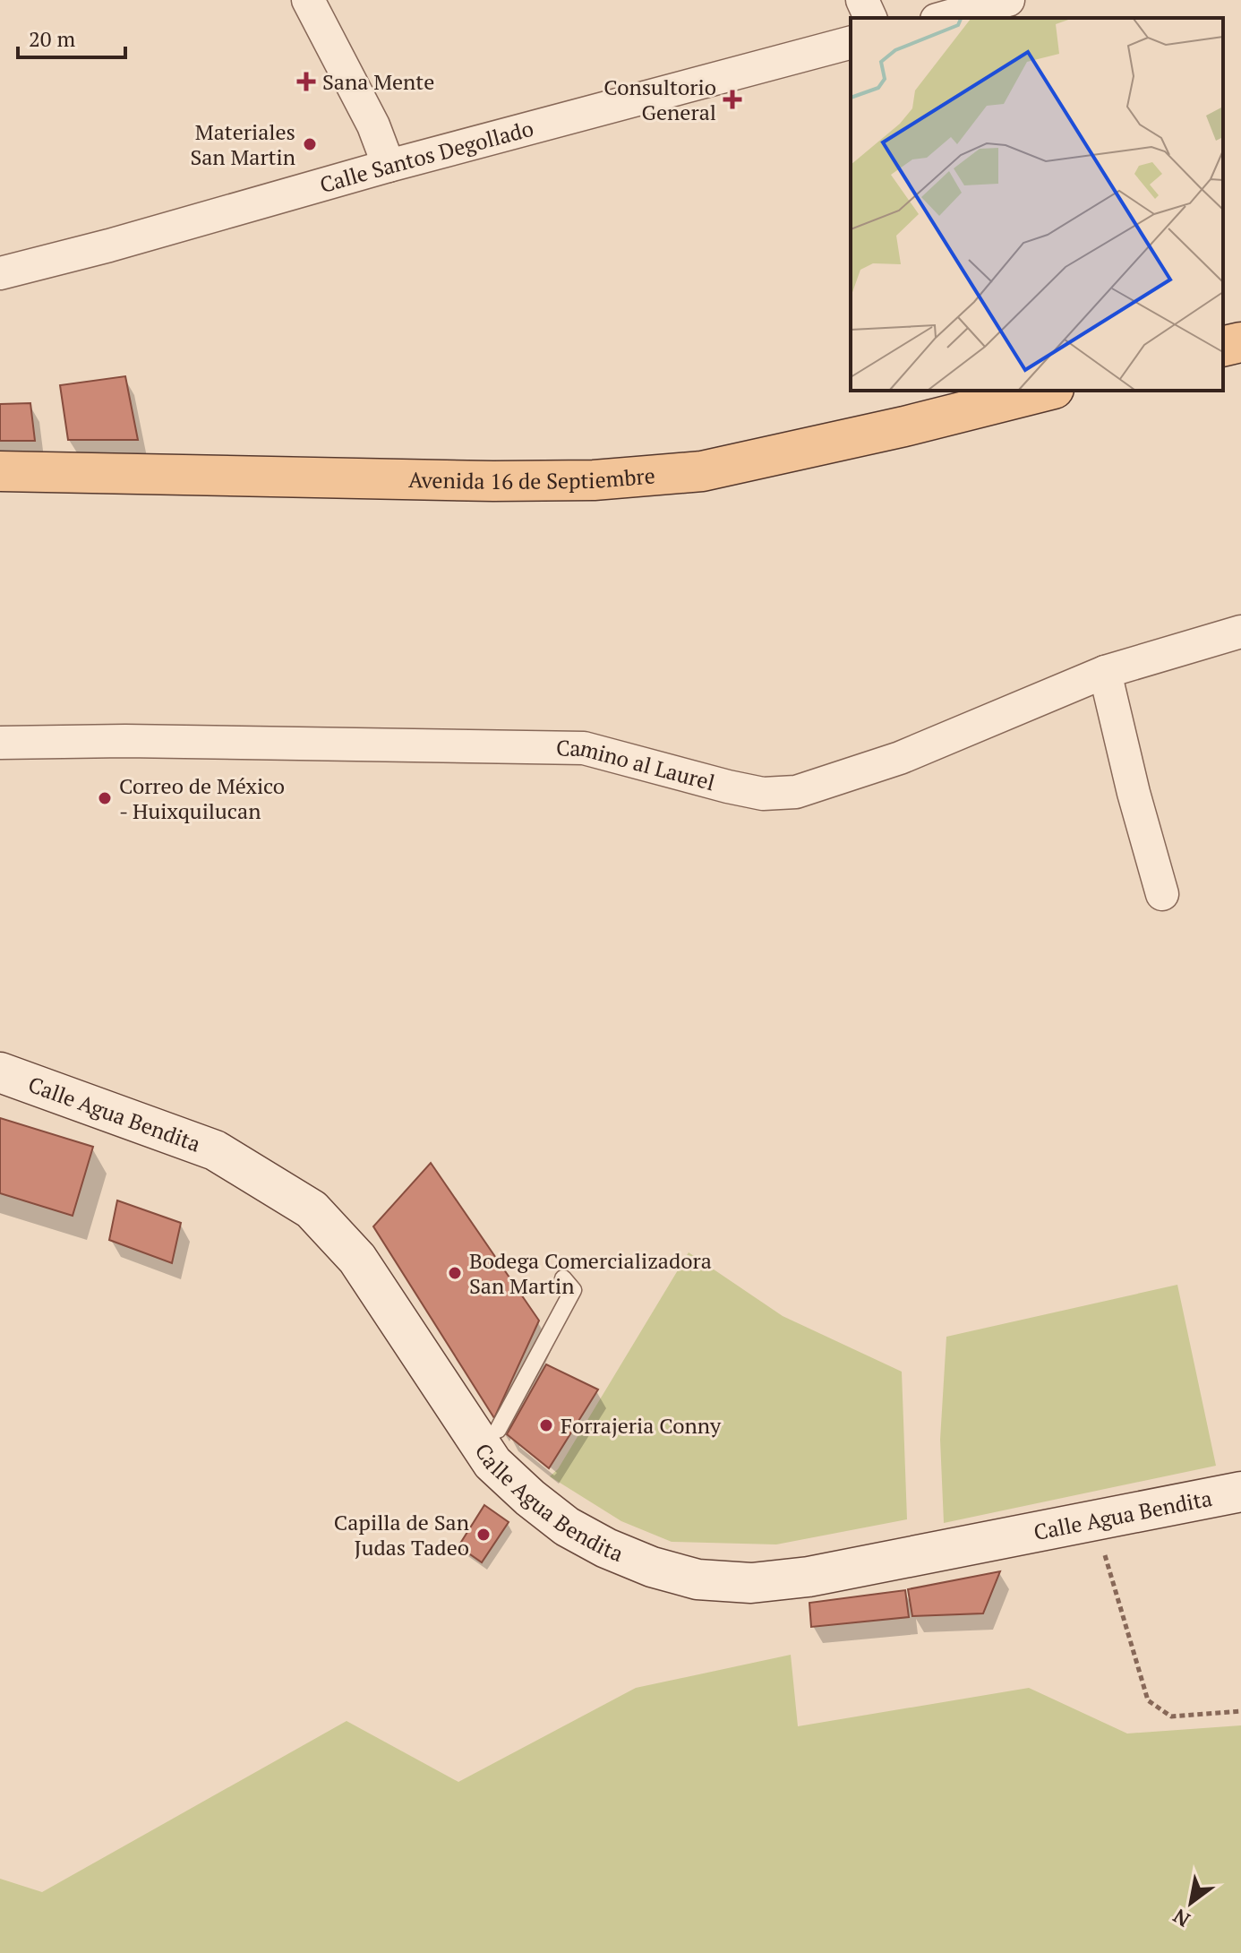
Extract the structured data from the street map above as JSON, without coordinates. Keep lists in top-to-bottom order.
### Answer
{
  "streets": {
    "main road": ["Avenida 16 de Septiembre", "Calle Agua Bendita"],
    "street": ["Calle Santos Degollado", "Camino al Laurel"]
  },
  "places": {
    "health": ["Sana Mente", "Consultorio General"],
    "other": [
      "Materiales San Martin",
      "Correo de México - Huixquilucan",
      "Bodega Comercializadora San Martin",
      "Forrajeria Conny",
      "Capilla de San Judas Tadeo"
    ]
  },
  "scale_bar": "20 m",
  "north": "bottom left"
}
